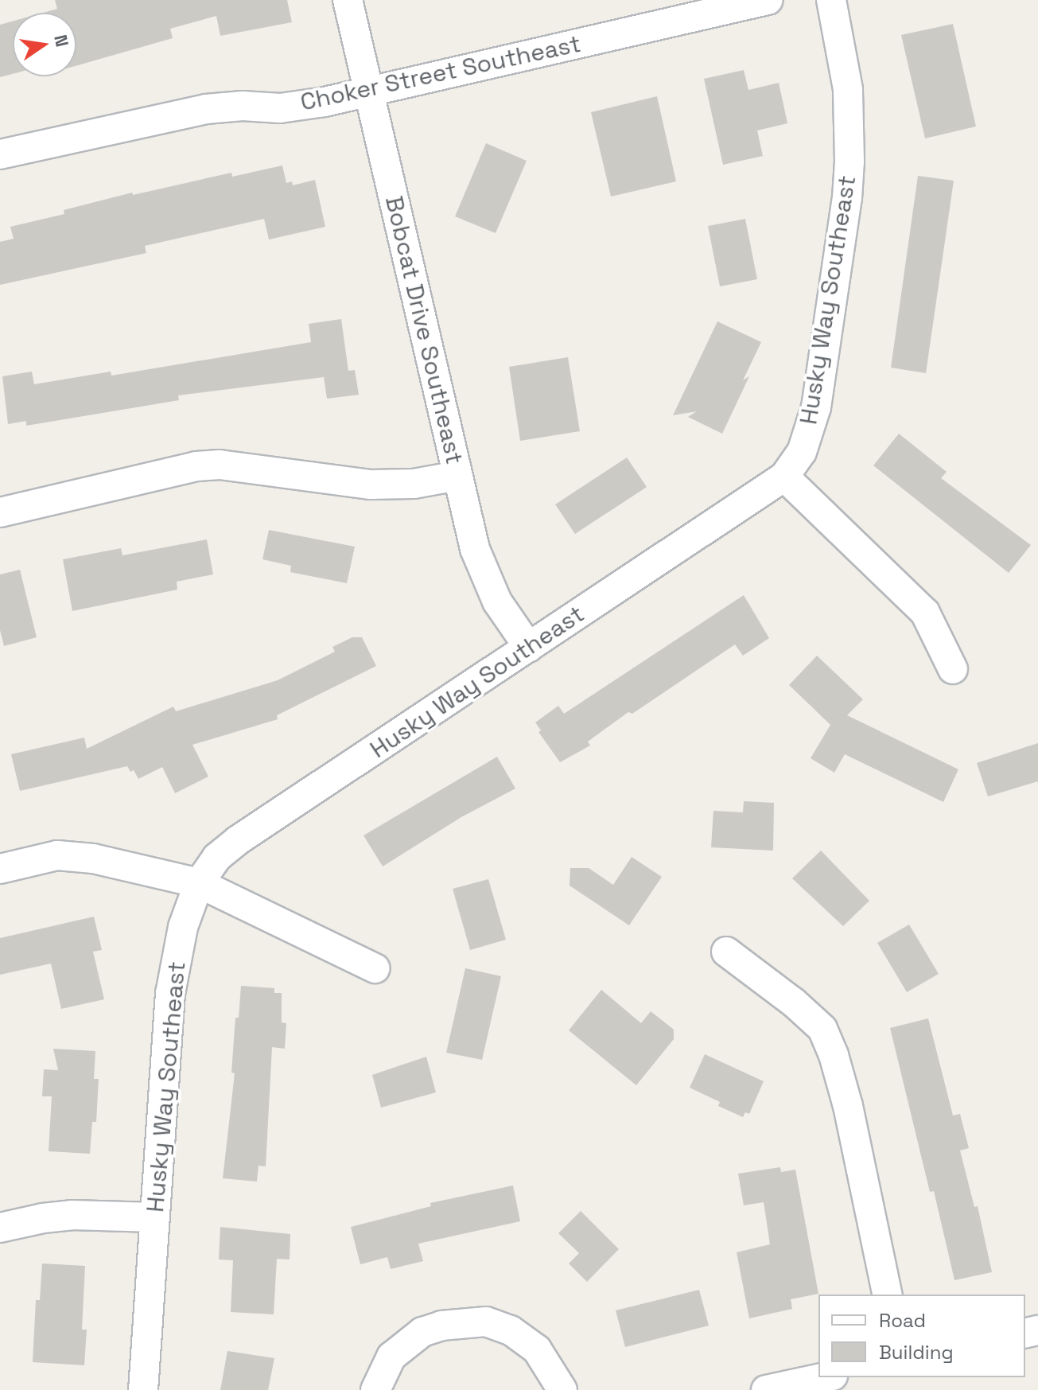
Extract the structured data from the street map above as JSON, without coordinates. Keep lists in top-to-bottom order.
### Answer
{
  "streets": {
    "street": ["Choker Street Southeast", "Husky Way Southeast", "Bobcat Drive Southeast"]
  },
  "crossings": [
    ["Choker Street Southeast", "Bobcat Drive Southeast"],
    ["Husky Way Southeast", "Bobcat Drive Southeast"]
  ],
  "legend": ["Road", "Building"],
  "north": "right"
}
